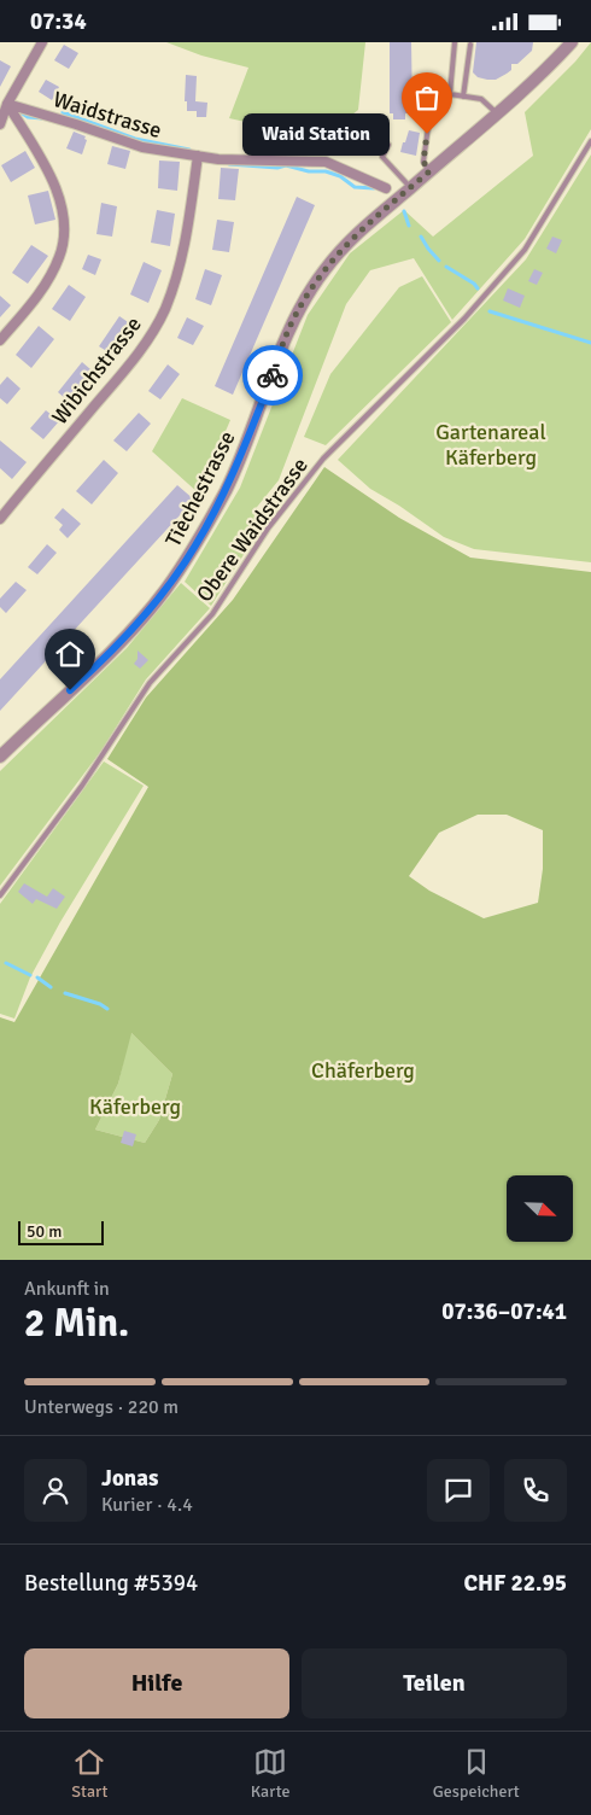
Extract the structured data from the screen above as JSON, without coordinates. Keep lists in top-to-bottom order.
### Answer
{
  "streets": {
    "street": ["Waidstrasse", "Wibichstrasse", "Tièchestrasse"],
    "lane": ["Obere Waidstrasse"]
  },
  "crossings": [
    ["Waidstrasse", "Wibichstrasse"]
  ],
  "parks": ["Gartenareal Käferberg", "Chäferberg", "Käferberg"],
  "places": ["Waid Station"],
  "scale_bar": "50 m",
  "north": "bottom right",
  "page": {
    "status": "07:34",
    "bubble": "Waid Station",
    "scale": "50 m",
    "heading": ["2 Min.", "Ankunft in", "07:36–07:41"],
    "panel": [
      "Jonas",
      "Kurier · 4.4",
      "Bestellung #5394",
      "CHF 22.95"
    ],
    "bar": "Unterwegs · 220 m",
    "buttons": ["Hilfe", "Teilen"],
    "tabs": ["Start", "Karte", "Gespeichert"]
  }
}
